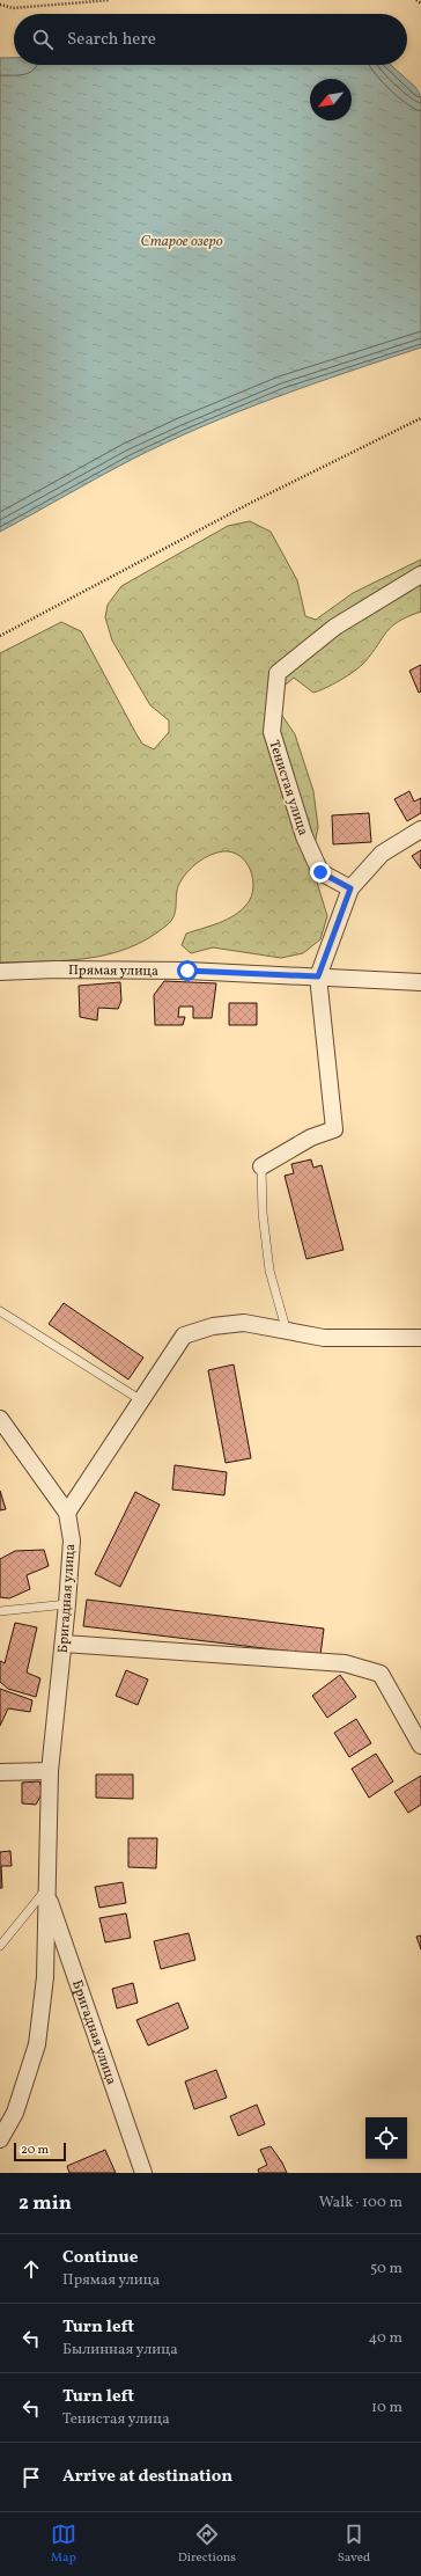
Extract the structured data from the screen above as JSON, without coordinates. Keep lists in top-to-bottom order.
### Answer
{
  "streets": {
    "street": ["Тенистая улица", "Прямая улица", "Бригадная улица"]
  },
  "water": ["Старое озеро"],
  "scale_bar": "20 m",
  "north": "bottom left",
  "page": {
    "search": "Search here",
    "scale": "20 m",
    "heading": ["2 min", "Walk · 100 m"],
    "list": [
      ["Continue", "Прямая улица", "50 m"],
      ["Turn left", "Былинная улица", "40 m"],
      ["Turn left", "Тенистая улица", "10 m"],
      "Arrive at destination"
    ],
    "nav": ["Map", "Directions", "Saved"]
  }
}
